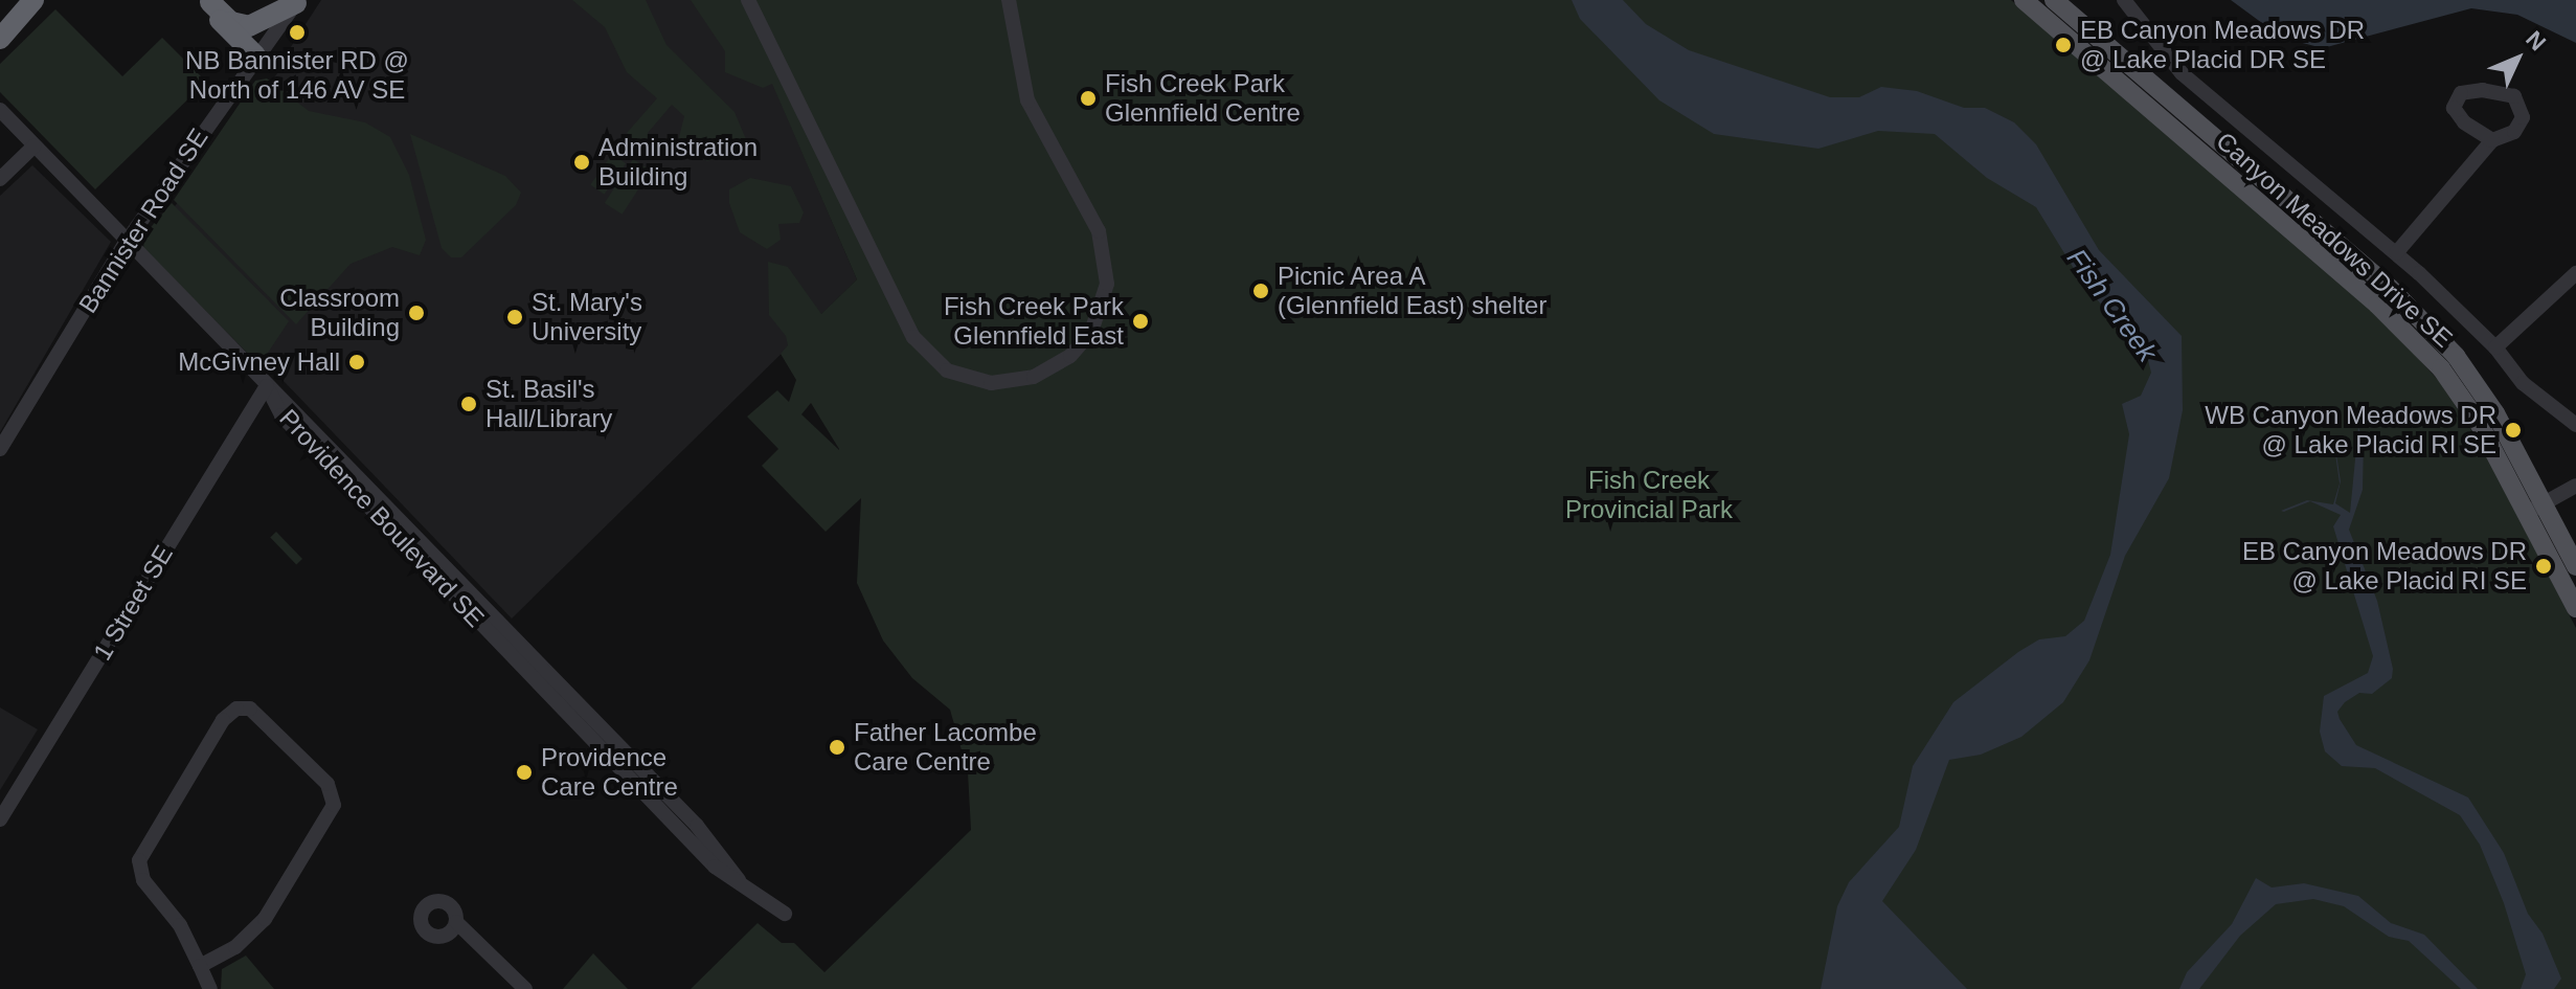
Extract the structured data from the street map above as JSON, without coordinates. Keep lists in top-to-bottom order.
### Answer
{
  "streets": {
    "main road": ["Canyon Meadows Drive SE"],
    "street": ["Bannister Road SE", "Providence Boulevard SE", "1 Street SE"]
  },
  "crossings": [
    ["Bannister Road SE", "Providence Boulevard SE"],
    ["Providence Boulevard SE", "1 Street SE"]
  ],
  "water": ["Fish Creek"],
  "parks": ["Fish Creek Provincial Park"],
  "places": [
    "NB Bannister RD @ North of 146 AV SE",
    "EB Canyon Meadows DR @ Lake Placid DR SE",
    "Fish Creek Park Glennfield Centre",
    "Administration Building",
    "Picnic Area A (Glennfield East) shelter",
    "Classroom Building",
    "St. Mary's University",
    "Fish Creek Park Glennfield East",
    "McGivney Hall",
    "St. Basil's Hall/Library",
    "WB Canyon Meadows DR @ Lake Placid RI SE",
    "EB Canyon Meadows DR @ Lake Placid RI SE",
    "Father Lacombe Care Centre",
    "Providence Care Centre"
  ],
  "north": "top right"
}
